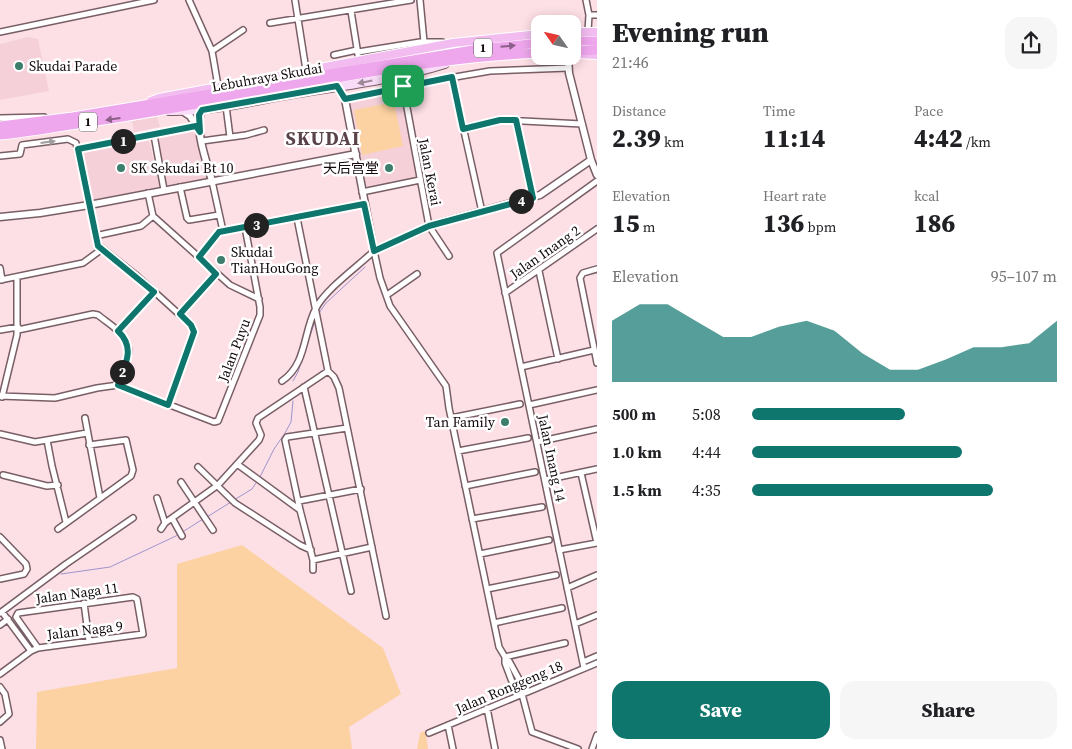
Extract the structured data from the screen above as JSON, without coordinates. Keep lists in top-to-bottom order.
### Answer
{
  "streets": {
    "highway": ["1", "Lebuhraya Skudai"],
    "street": [
      "Jalan Kerai",
      "Jalan Inang 2",
      "Jalan Puyu",
      "Jalan Inang 14",
      "Jalan Naga 11",
      "Jalan Naga 9",
      "Jalan Ronggeng 18"
    ]
  },
  "crossings": [
    ["Jalan Inang 2", "Jalan Inang 14"],
    ["Jalan Inang 14", "Jalan Ronggeng 18"],
    ["Jalan Naga 11", "Jalan Naga 9"]
  ],
  "districts": ["SKUDAI"],
  "places": [
    "Skudai Parade",
    "SK Sekudai Bt 10",
    "天后宫堂",
    "Skudai TianHouGong",
    "Tan Family"
  ],
  "north": "top left",
  "page": {
    "heading": ["Evening run", "21:46"],
    "stats": [
      ["Distance", "2.39 km"],
      ["Time", "11:14"],
      ["Pace", "4:42 /km"],
      ["Elevation", "15 m"],
      ["Heart rate", "136 bpm"],
      ["kcal", "186"]
    ],
    "pins": [
      "1",
      "4",
      "3",
      "2"
    ],
    "chart": ["Elevation", "95–107 m"],
    "list": [
      {
        "name": "500 m",
        "note": "5:08"
      },
      {
        "name": "1.0 km",
        "note": "4:44"
      },
      {
        "name": "1.5 km",
        "note": "4:35"
      }
    ],
    "buttons": ["Save", "Share"]
  }
}
